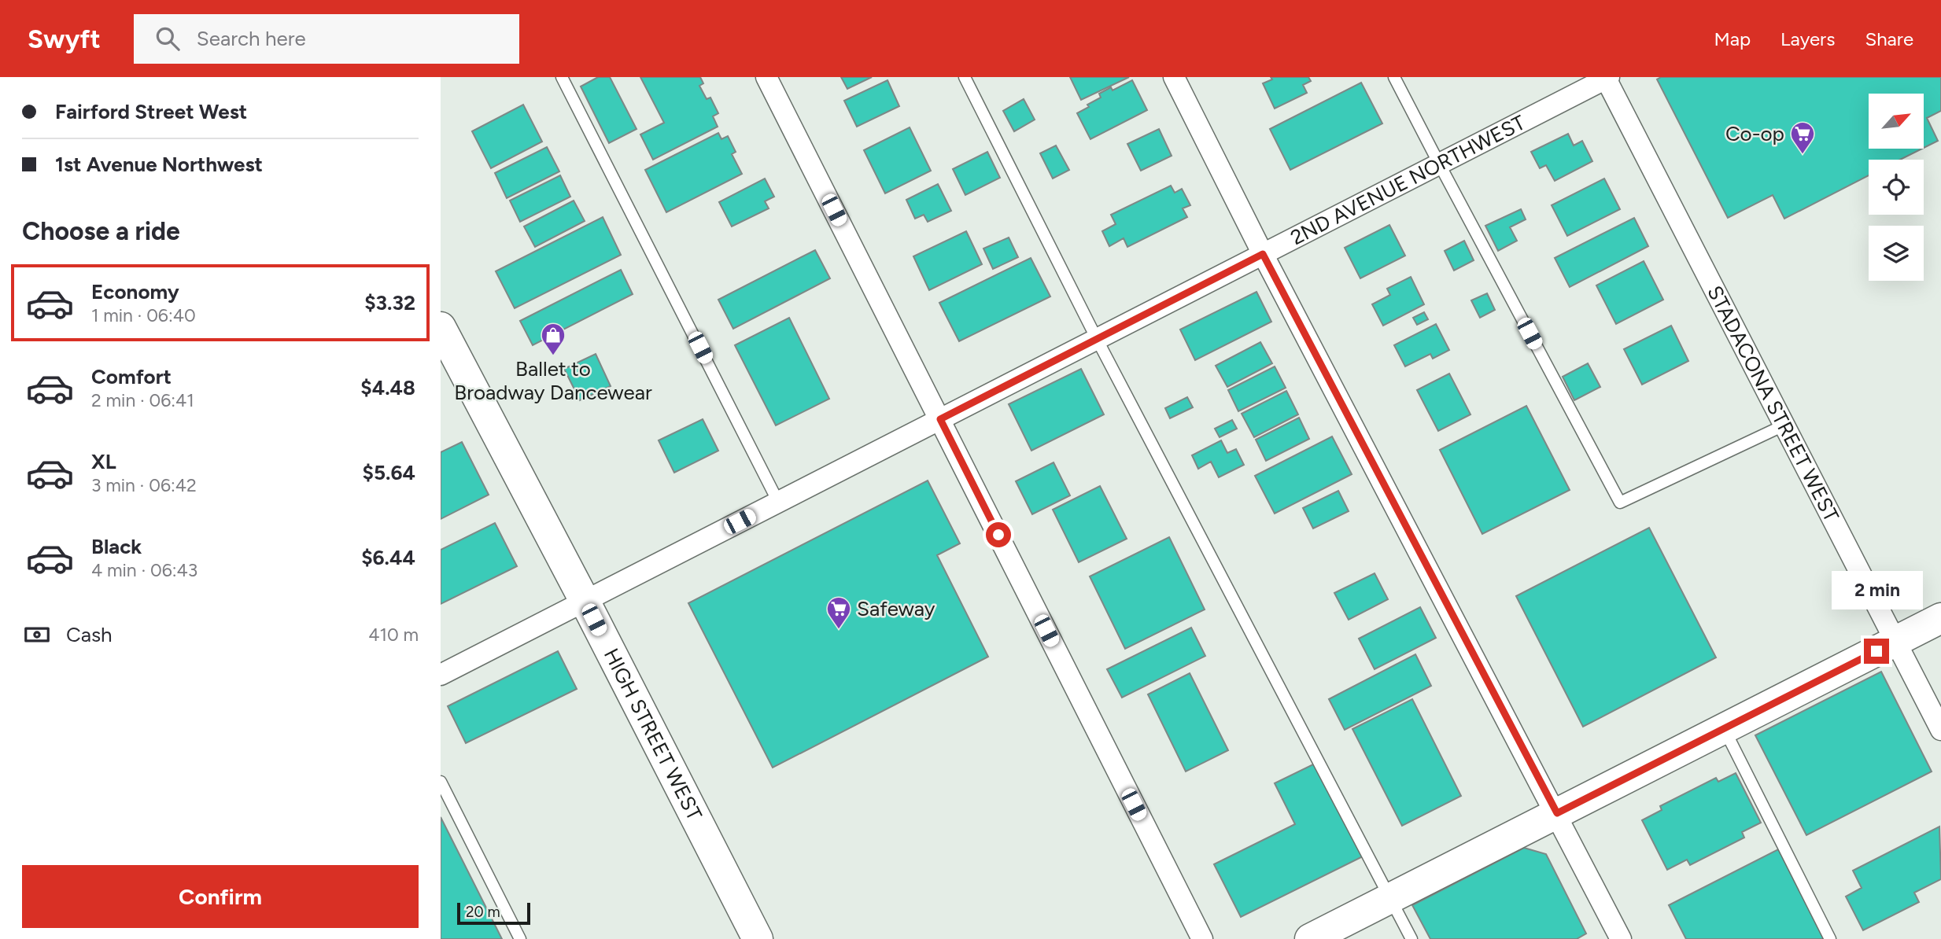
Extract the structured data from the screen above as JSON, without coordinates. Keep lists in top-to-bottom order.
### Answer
{
  "streets": {
    "street": ["2ND AVENUE NORTHWEST", "STADACONA STREET WEST", "HIGH STREET WEST"]
  },
  "crossings": [
    ["2ND AVENUE NORTHWEST", "STADACONA STREET WEST"],
    ["2ND AVENUE NORTHWEST", "HIGH STREET WEST"]
  ],
  "places": {
    "supermarket": ["Co-op", "Safeway"],
    "shop": ["Ballet to Broadway Dancewear"]
  },
  "scale_bar": "20 m",
  "north": "top right",
  "page": {
    "header": "Swyft",
    "search": "Search here",
    "nav": ["Map", "Layers", "Share"],
    "banner": ["Fairford Street West", "1st Avenue Northwest"],
    "heading": "Choose a ride",
    "list": [
      {
        "name": "Economy",
        "note": "1 min · 06:40",
        "value": "$3.32"
      },
      {
        "name": "Comfort",
        "note": "2 min · 06:41",
        "value": "$4.48"
      },
      {
        "name": "XL",
        "note": "3 min · 06:42",
        "value": "$5.64"
      },
      {
        "name": "Black",
        "note": "4 min · 06:43",
        "value": "$6.44"
      }
    ],
    "bubble": "2 min",
    "pay": ["Cash", "410 m"],
    "buttons": "Confirm",
    "scale": "20 m"
  }
}
